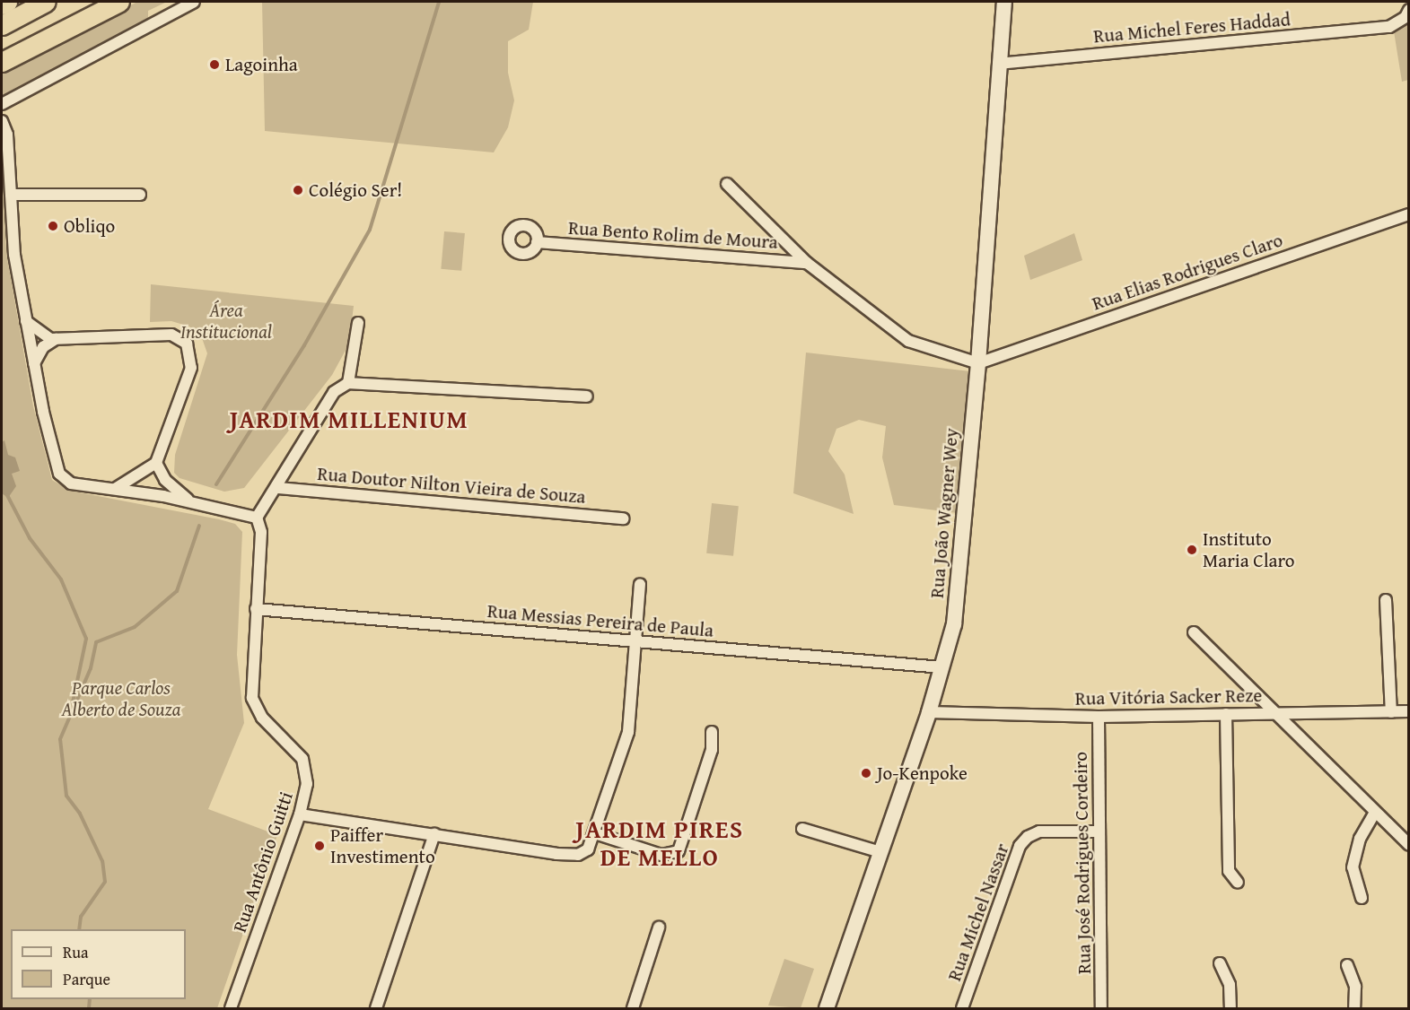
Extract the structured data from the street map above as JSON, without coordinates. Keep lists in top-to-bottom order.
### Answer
{
  "streets": {
    "main road": ["Rua João Wagner Wey"],
    "street": [
      "Rua Michel Feres Haddad",
      "Rua Bento Rolim de Moura",
      "Rua Elias Rodrigues Claro",
      "Rua Doutor Nilton Vieira de Souza",
      "Rua Messias Pereira de Paula",
      "Rua Vitória Sacker Reze",
      "Rua Antônio Guitti",
      "Rua José Rodrigues Cordeiro",
      "Rua Michel Nassar"
    ]
  },
  "crossings": [
    ["Rua Michel Feres Haddad", "Rua João Wagner Wey"],
    ["Rua Elias Rodrigues Claro", "Rua João Wagner Wey"],
    ["Rua João Wagner Wey", "Rua Messias Pereira de Paula"],
    ["Rua João Wagner Wey", "Rua Vitória Sacker Reze"],
    ["Rua Messias Pereira de Paula", "Rua Antônio Guitti"],
    ["Rua Vitória Sacker Reze", "Rua José Rodrigues Cordeiro"],
    ["Rua José Rodrigues Cordeiro", "Rua Michel Nassar"]
  ],
  "districts": ["JARDIM MILLENIUM", "JARDIM PIRES DE MELLO"],
  "parks": ["Área Institucional", "Parque Carlos Alberto de Souza"],
  "places": [
    "Lagoinha",
    "Colégio Ser!",
    "Obliqo",
    "Instituto Maria Claro",
    "Jo-Kenpoke",
    "Paiffer Investimento"
  ],
  "legend": ["Rua", "Parque"]
}
